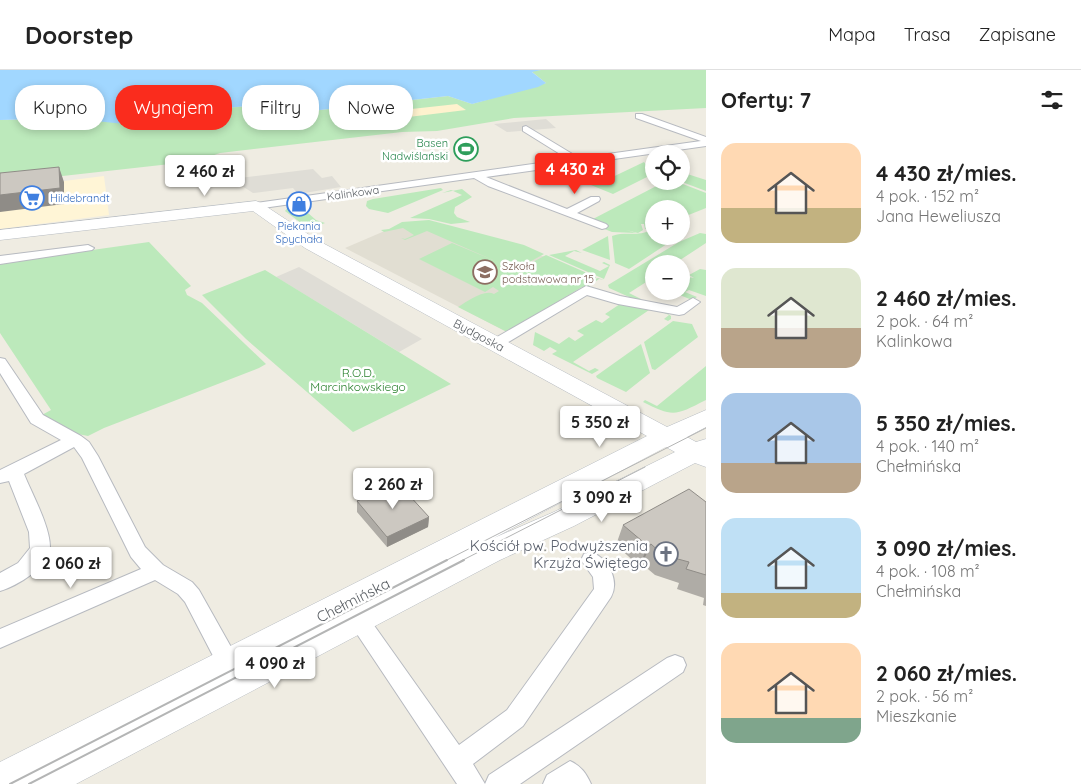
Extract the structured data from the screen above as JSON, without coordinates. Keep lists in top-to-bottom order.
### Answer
{
  "streets": {
    "main road": ["Kalinkowa", "Bydgoska", "Chełmińska"]
  },
  "crossings": [
    ["Kalinkowa", "Bydgoska"],
    ["Bydgoska", "Chełmińska"]
  ],
  "parks": ["R.O.D. Marcinkowskiego"],
  "places": {
    "sports": ["Basen Nadwiślański"],
    "supermarket": ["Hildebrandt"],
    "shop": ["Piekania Spychała"],
    "school or university": ["Szkoła podstawowa nr 15"],
    "church": ["Kościół pw. Podwyższenia Krzyża Świętego"]
  },
  "page": {
    "header": "Doorstep",
    "nav": ["Mapa", "Trasa", "Zapisane"],
    "heading": "Oferty: 7",
    "chip": [
      "Kupno",
      "Wynajem",
      "Filtry",
      "Nowe"
    ],
    "list": [
      {
        "name": "4 430 zł/mies.",
        "note": "4 pok. · 152 m² · Jana Heweliusza"
      },
      {
        "name": "2 460 zł/mies.",
        "note": "2 pok. · 64 m² · Kalinkowa"
      },
      {
        "name": "5 350 zł/mies.",
        "note": "4 pok. · 140 m² · Chełmińska"
      },
      {
        "name": "3 090 zł/mies.",
        "note": "4 pok. · 108 m² · Chełmińska"
      },
      {
        "name": "2 060 zł/mies.",
        "note": "2 pok. · 56 m² · Mieszkanie"
      }
    ],
    "map_buttons": ["+", "−"],
    "price": [
      "4 430 zł",
      "2 460 zł",
      "5 350 zł",
      "2 260 zł",
      "3 090 zł",
      "2 060 zł",
      "4 090 zł"
    ]
  }
}
